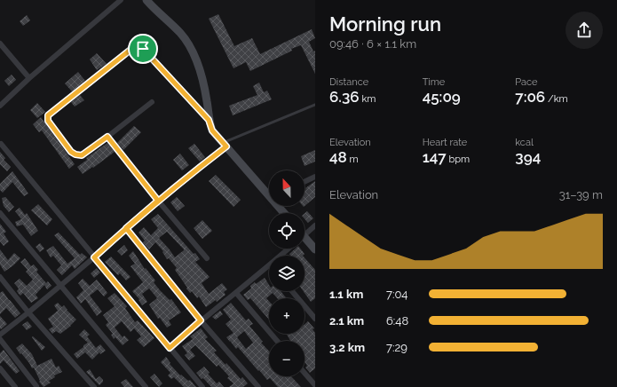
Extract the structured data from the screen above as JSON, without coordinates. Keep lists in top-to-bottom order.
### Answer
{
  "north": "top",
  "page": {
    "heading": ["Morning run", "09:46 · 6 × 1.1 km"],
    "stats": [
      ["Distance", "6.36 km"],
      ["Time", "45:09"],
      ["Pace", "7:06 /km"],
      ["Elevation", "48 m"],
      ["Heart rate", "147 bpm"],
      ["kcal", "394"]
    ],
    "map_buttons": ["+", "−"],
    "chart": ["Elevation", "31–39 m"],
    "list": [
      {
        "name": "1.1 km",
        "note": "7:04"
      },
      {
        "name": "2.1 km",
        "note": "6:48"
      },
      {
        "name": "3.2 km",
        "note": "7:29"
      }
    ]
  }
}
